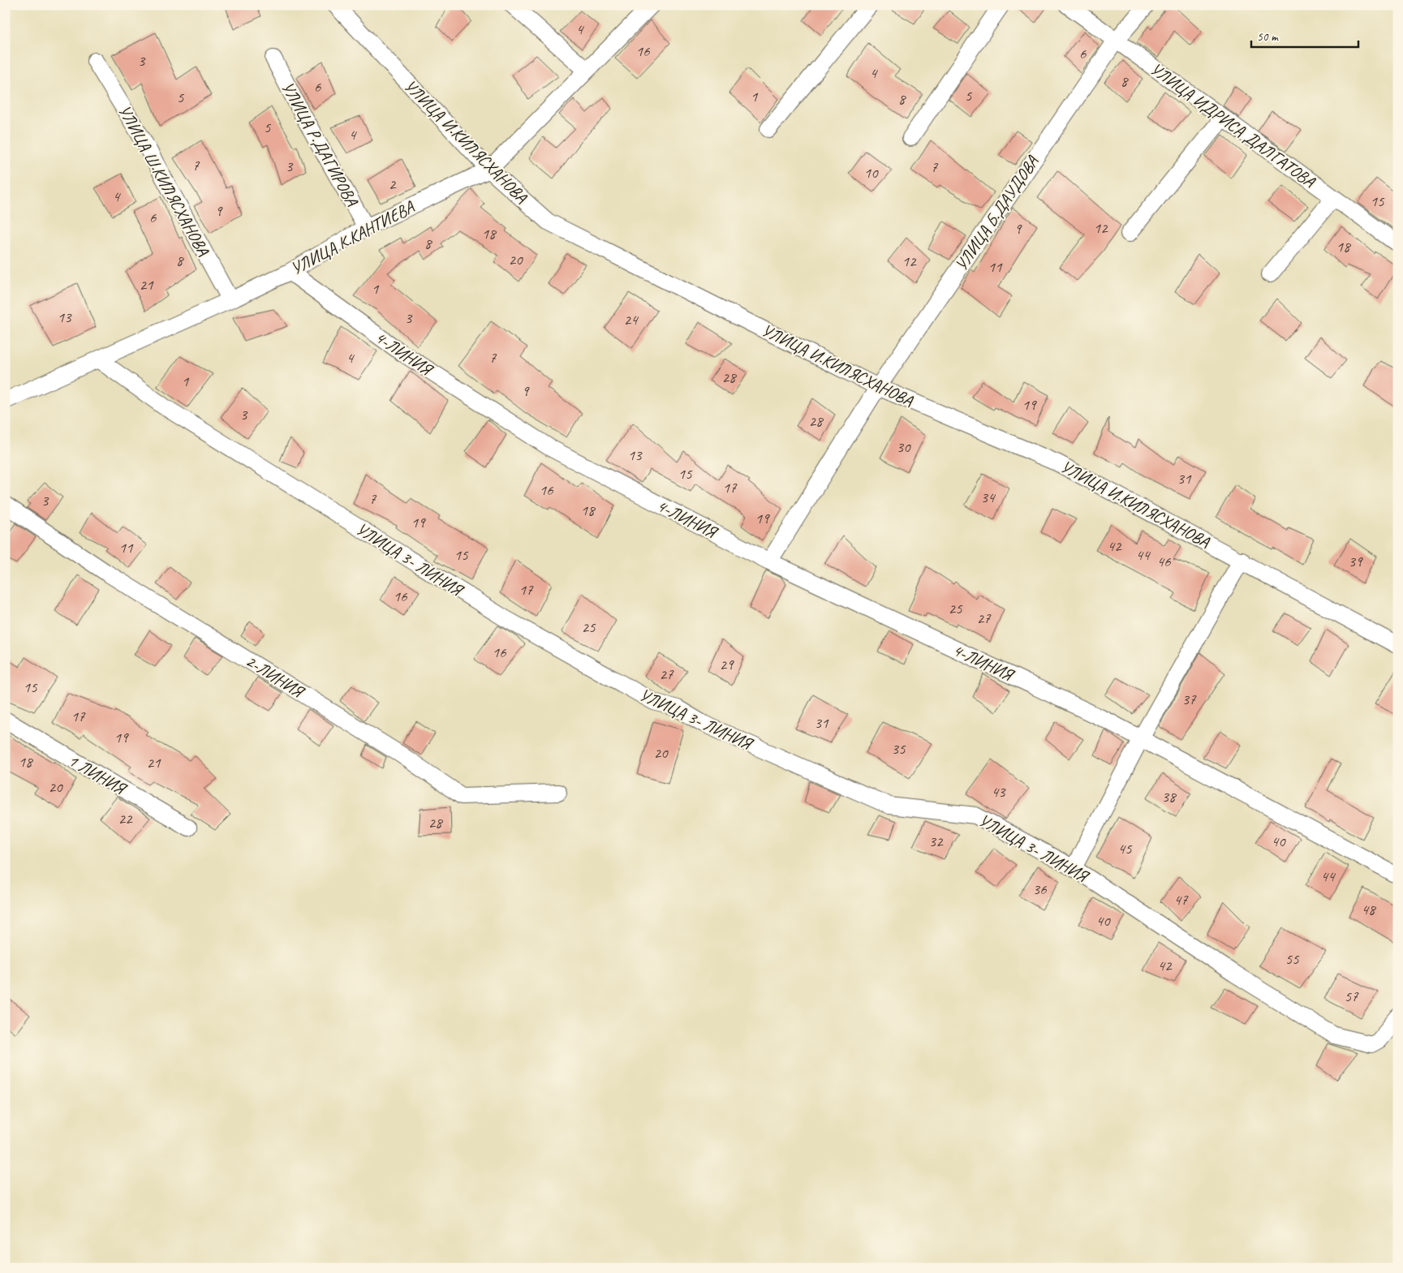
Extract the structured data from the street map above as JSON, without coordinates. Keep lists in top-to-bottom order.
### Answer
{
  "streets": {
    "street": [
      "УЛИЦА ИДРИСА ДАЛГАТОВА",
      "УЛИЦА И.КИЛЯСХАНОВА",
      "УЛИЦА Р.ДАГИРОВА",
      "УЛИЦА Ш.КИЛЯСХАНОВА",
      "УЛИЦА Б.ДАУДОВА",
      "УЛИЦА К.КАНТИЕВА",
      "4-ЛИНИЯ",
      "УЛИЦА 3- ЛИНИЯ",
      "2-ЛИНИЯ",
      "1 ЛИНИЯ"
    ]
  },
  "crossings": [
    ["УЛИЦА ИДРИСА ДАЛГАТОВА", "УЛИЦА Б.ДАУДОВА"],
    ["УЛИЦА И.КИЛЯСХАНОВА", "УЛИЦА Б.ДАУДОВА"],
    ["УЛИЦА И.КИЛЯСХАНОВА", "УЛИЦА К.КАНТИЕВА"],
    ["УЛИЦА Р.ДАГИРОВА", "УЛИЦА К.КАНТИЕВА"],
    ["УЛИЦА Ш.КИЛЯСХАНОВА", "УЛИЦА К.КАНТИЕВА"],
    ["УЛИЦА Б.ДАУДОВА", "4-ЛИНИЯ"],
    ["УЛИЦА К.КАНТИЕВА", "4-ЛИНИЯ"],
    ["УЛИЦА К.КАНТИЕВА", "УЛИЦА 3- ЛИНИЯ"]
  ],
  "house_numbers": [
    "4",
    "16",
    "6",
    "3",
    "4",
    "8",
    "6",
    "5",
    "1",
    "5",
    "8",
    "5",
    "4",
    "7",
    "3",
    "7",
    "10",
    "2",
    "4",
    "15",
    "9",
    "6",
    "12",
    "9",
    "18",
    "8",
    "18",
    "20",
    "8",
    "12",
    "11",
    "21",
    "1",
    "13",
    "3",
    "24",
    "4",
    "7",
    "28",
    "1",
    "9",
    "19",
    "3",
    "28",
    "30",
    "13",
    "15",
    "31",
    "17",
    "16",
    "34",
    "7",
    "3",
    "18",
    "19",
    "19",
    "42",
    "11",
    "15",
    "44",
    "46",
    "39",
    "17",
    "16",
    "25",
    "27",
    "25",
    "16",
    "29",
    "27",
    "15",
    "37",
    "17",
    "31",
    "19",
    "35",
    "20",
    "18",
    "21",
    "20",
    "43",
    "38",
    "22",
    "28",
    "32",
    "40",
    "45",
    "44",
    "36",
    "47",
    "48",
    "40",
    "55",
    "42",
    "57"
  ],
  "scale_bar": "50 m"
}
